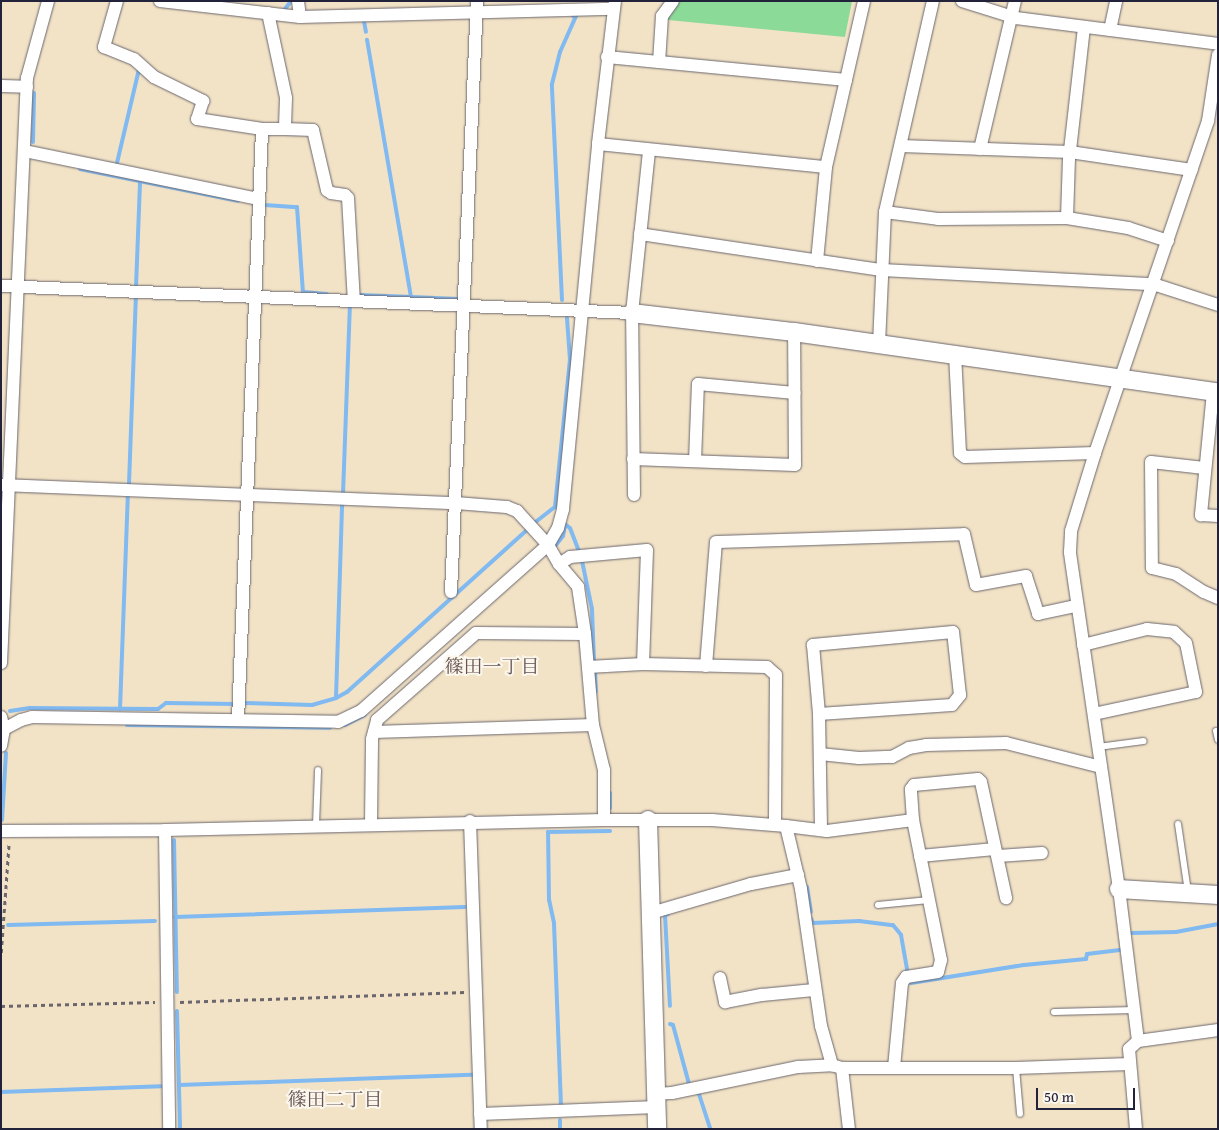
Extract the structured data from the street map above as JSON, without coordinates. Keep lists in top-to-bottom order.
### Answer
{
  "districts": ["篠田一丁目", "篠田二丁目"],
  "scale_bar": "50 m"
}
